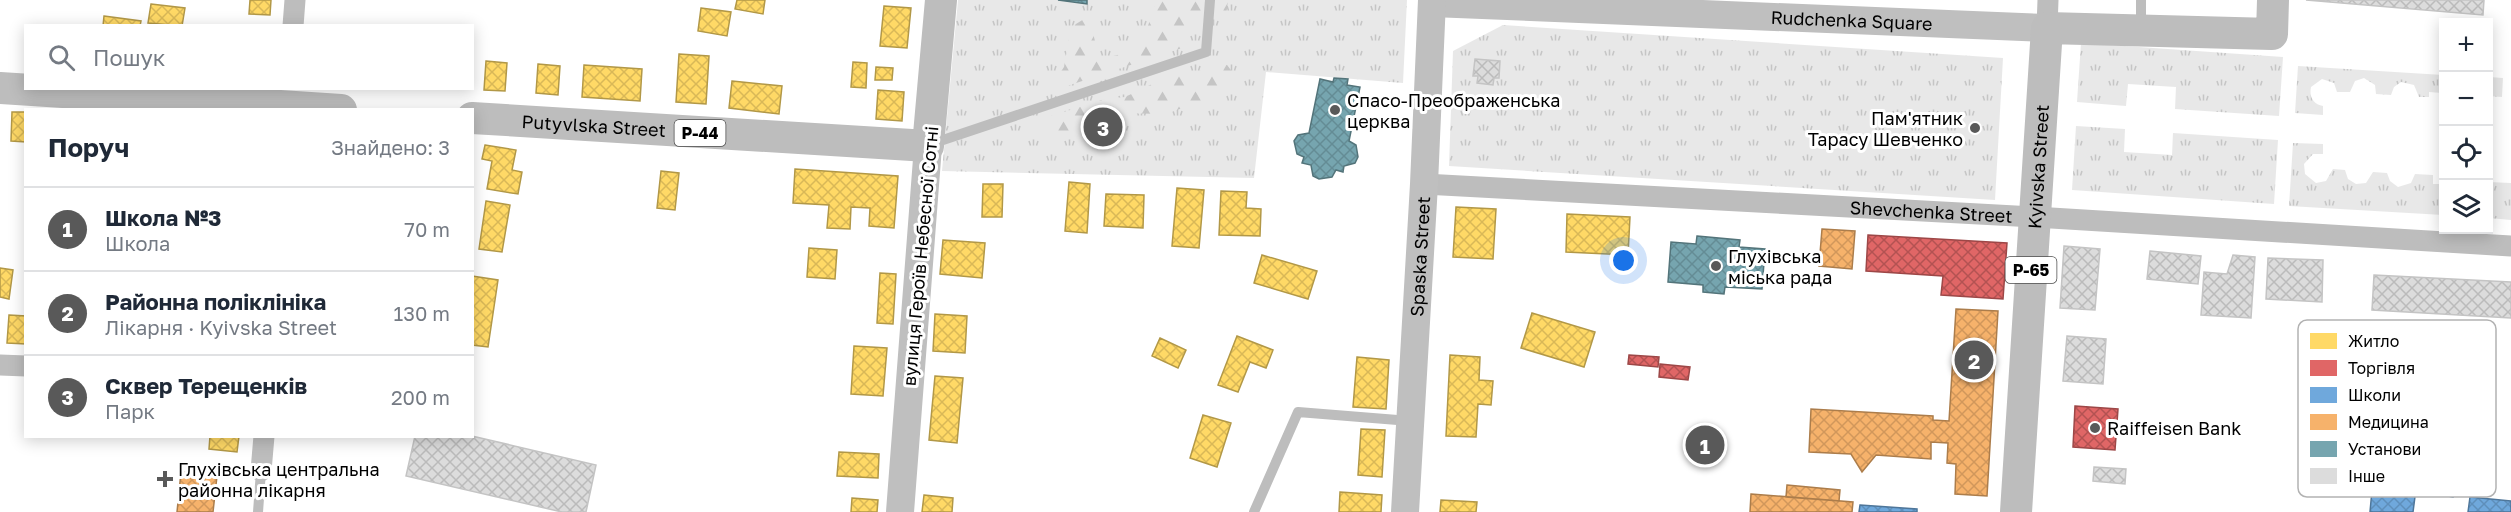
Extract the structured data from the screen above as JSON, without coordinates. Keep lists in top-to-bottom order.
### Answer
{
  "streets": {
    "main road": [
      "Rudchenka Square",
      "Putyvlska Street",
      "Р-44",
      "Kyivska Street",
      "вулиця Героїв Небесної Сотні",
      "Р-65"
    ],
    "street": ["Shevchenka Street", "Spaska Street"]
  },
  "crossings": [
    ["Rudchenka Square", "Kyivska Street"],
    ["Rudchenka Square", "Spaska Street"],
    ["Putyvlska Street", "вулиця Героїв Небесної Сотні"],
    ["Kyivska Street", "Shevchenka Street"],
    ["Shevchenka Street", "Spaska Street"]
  ],
  "places": {
    "other": [
      "Спасо-Преображенська церква",
      "Пам'ятник Тарасу Шевченко",
      "Глухівська міська рада",
      "Raiffeisen Bank"
    ],
    "health": ["Глухівська центральна районна лікарня"]
  },
  "legend": [
    "Житло",
    "Торгівля",
    "Школи",
    "Медицина",
    "Установи",
    "Інше"
  ],
  "page": {
    "map_buttons": ["+", "−"],
    "search": "Пошук",
    "pins": ["3", "2", "1"],
    "heading": ["Поруч", "Знайдено: 3"],
    "list": [
      {
        "mark": "1",
        "name": "Школа №3",
        "note": "Школа",
        "value": "70 m"
      },
      {
        "mark": "2",
        "name": "Районна поліклініка",
        "note": "Лікарня · Kyivska Street",
        "value": "130 m"
      },
      {
        "mark": "3",
        "name": "Сквер Терещенків",
        "note": "Парк",
        "value": "200 m"
      }
    ]
  }
}
